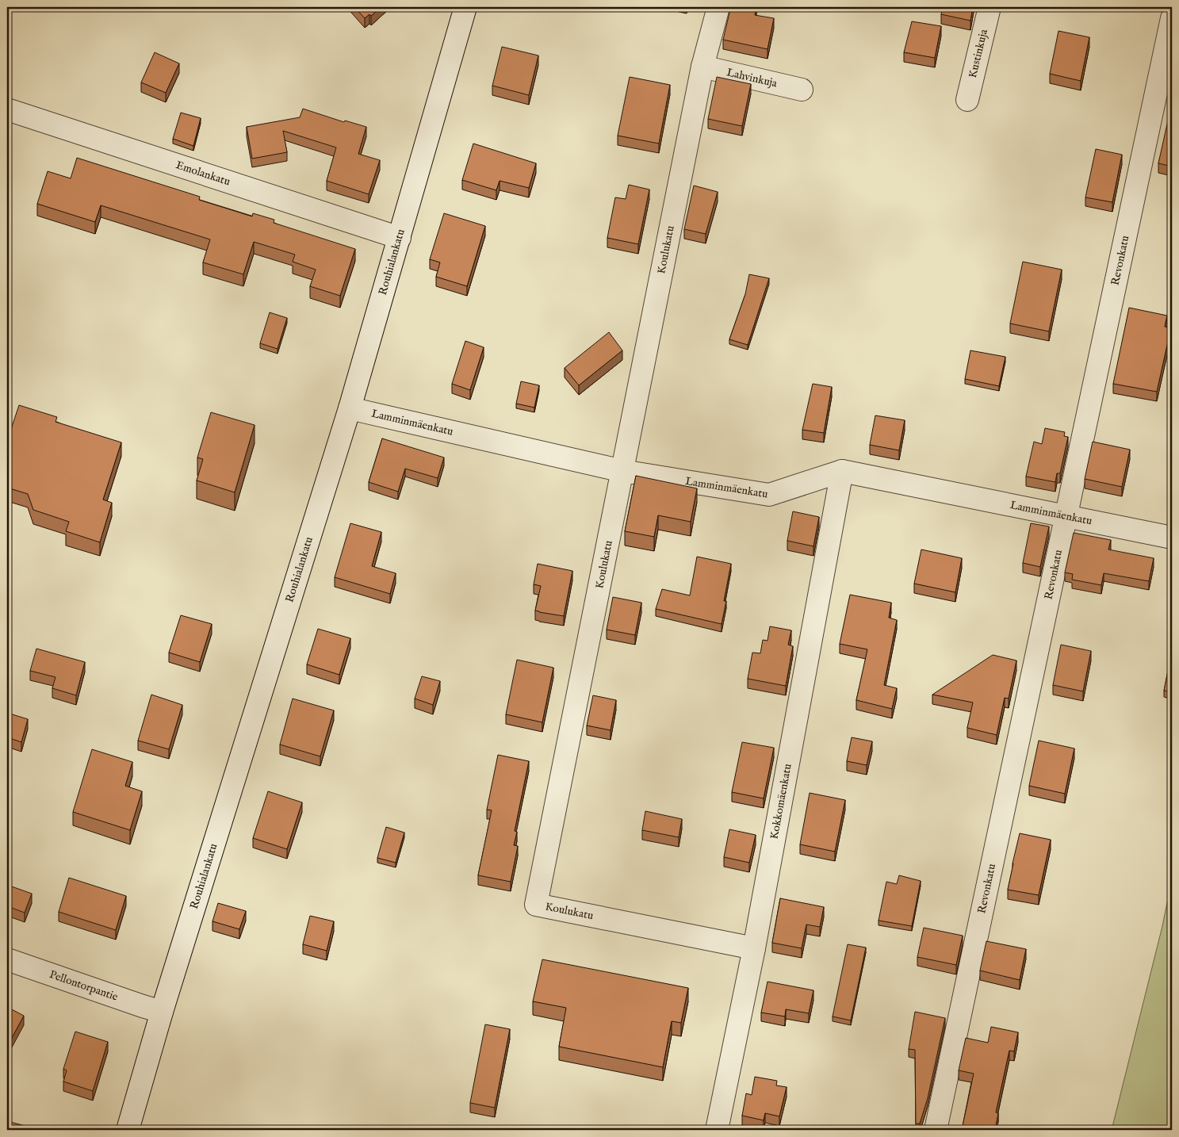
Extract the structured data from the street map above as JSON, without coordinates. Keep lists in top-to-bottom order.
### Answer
{
  "streets": {
    "street": [
      "Kustinkuja",
      "Lahvinkuja",
      "Emolankatu",
      "Koulukatu",
      "Revonkatu",
      "Rouhialankatu",
      "Lamminmäenkatu",
      "Kokkomäenkatu",
      "Pellontorpantie"
    ]
  },
  "crossings": [
    ["Lahvinkuja", "Koulukatu"],
    ["Emolankatu", "Rouhialankatu"],
    ["Koulukatu", "Lamminmäenkatu"],
    ["Koulukatu", "Kokkomäenkatu"],
    ["Revonkatu", "Lamminmäenkatu"],
    ["Rouhialankatu", "Lamminmäenkatu"],
    ["Rouhialankatu", "Pellontorpantie"],
    ["Lamminmäenkatu", "Kokkomäenkatu"]
  ]
}
